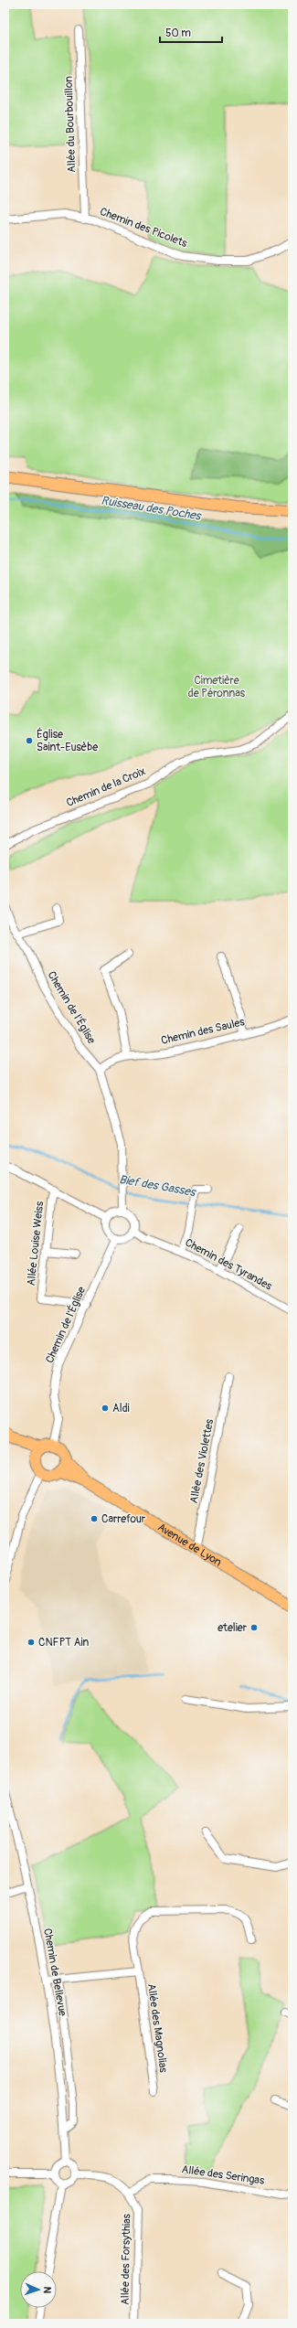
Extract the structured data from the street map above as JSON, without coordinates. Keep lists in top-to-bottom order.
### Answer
{
  "streets": {
    "main road": ["Avenue de Lyon"],
    "street": [
      "Allée du Bourbouillon",
      "Chemin des Picolets",
      "Chemin de la Croix",
      "Chemin de l'Église",
      "Chemin des Saules",
      "Allée Louise Weiss",
      "Chemin des Tyrandes",
      "Allée des Violettes",
      "Chemin de Bellevue",
      "Allée des Magnolias",
      "Allée des Seringas",
      "Allée des Forsythias"
    ]
  },
  "crossings": [
    ["Allée du Bourbouillon", "Chemin des Picolets"],
    ["Chemin de l'Église", "Chemin des Saules"],
    ["Chemin de l'Église", "Allée Louise Weiss"],
    ["Chemin de l'Église", "Chemin des Tyrandes"],
    ["Chemin de l'Église", "Avenue de Lyon"],
    ["Allée des Violettes", "Avenue de Lyon"],
    ["Chemin de Bellevue", "Allée des Magnolias"],
    ["Chemin de Bellevue", "Allée des Forsythias"],
    ["Allée des Seringas", "Allée des Forsythias"]
  ],
  "water": ["Ruisseau des Poches", "Bief des Gasses"],
  "parks": ["Cimetière de Péronnas"],
  "places": [
    "Église Saint-Eusèbe",
    "Aldi",
    "Carrefour",
    "etelier",
    "CNFPT Ain"
  ],
  "scale_bar": "50 m",
  "north": "right"
}
